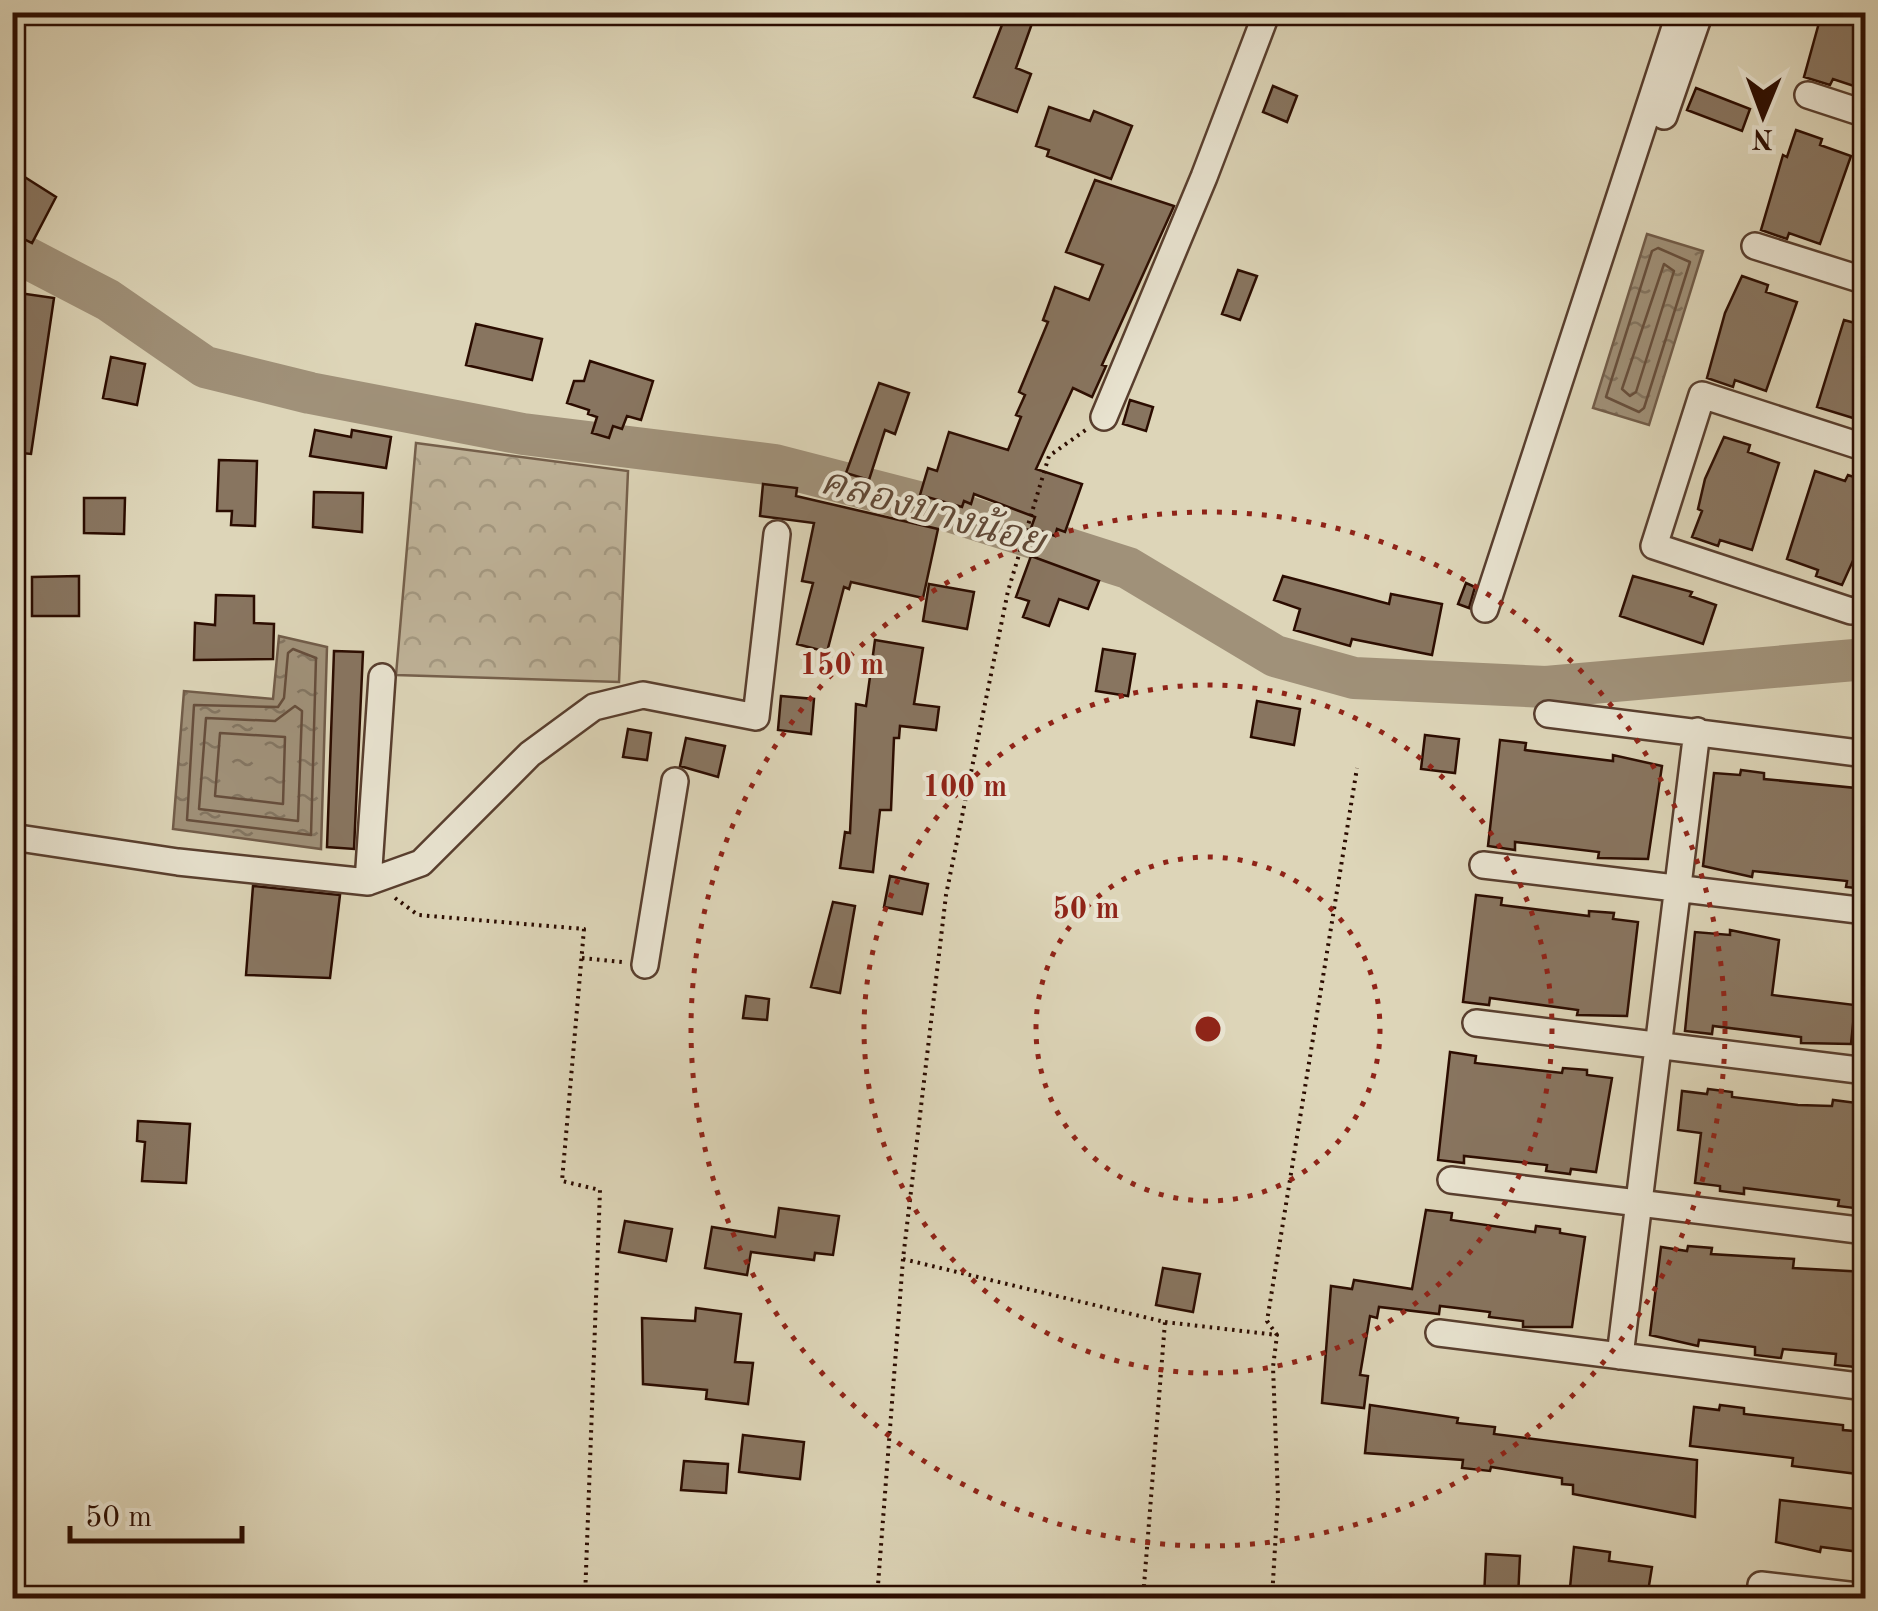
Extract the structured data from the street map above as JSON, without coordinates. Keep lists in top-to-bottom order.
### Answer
{
  "water": ["คลองบางน้อย"],
  "scale_bar": "50 m",
  "north": "bottom",
  "rings": ["150 m", "100 m", "50 m"]
}
